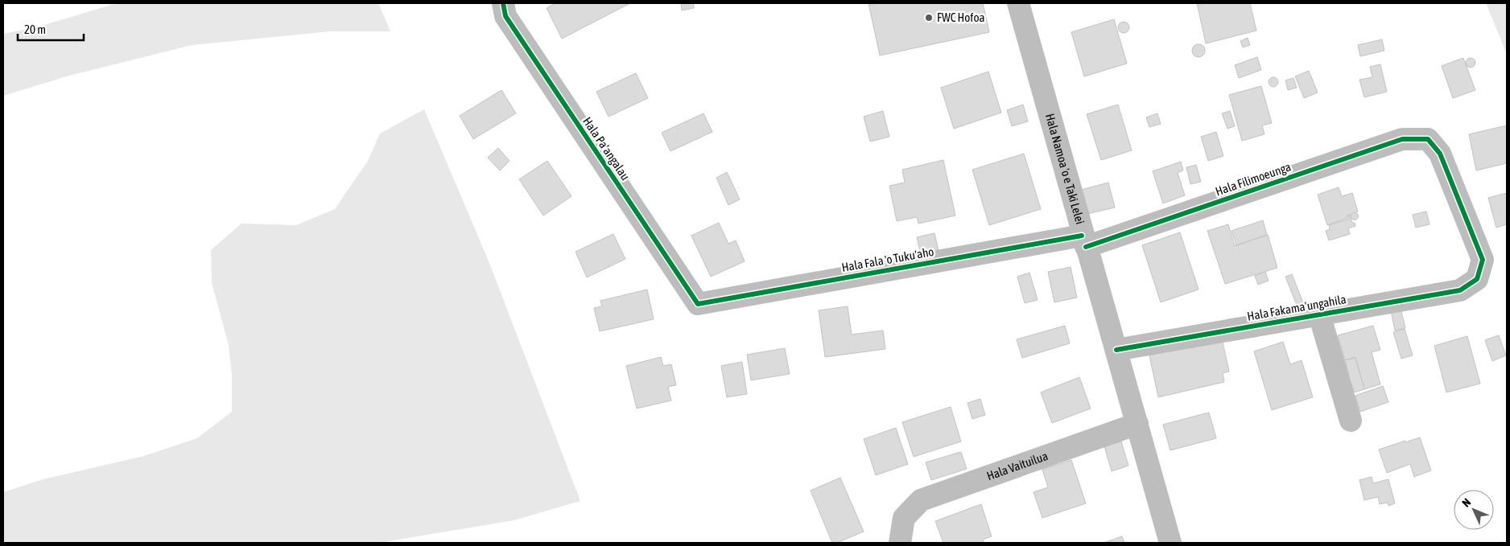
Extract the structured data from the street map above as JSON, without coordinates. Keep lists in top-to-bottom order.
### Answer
{
  "streets": {
    "street": [
      "Hala Pa'angalau",
      "Hala Namoa 'o e Taki Lelei",
      "Hala Filimoeunga",
      "Hala Fala 'o Tuku'aho",
      "Hala Fakama'ungahila",
      "Hala Vaituilua"
    ]
  },
  "crossings": [
    ["Hala Pa'angalau", "Hala Fala 'o Tuku'aho"],
    ["Hala Namoa 'o e Taki Lelei", "Hala Filimoeunga"],
    ["Hala Namoa 'o e Taki Lelei", "Hala Fala 'o Tuku'aho"],
    ["Hala Namoa 'o e Taki Lelei", "Hala Fakama'ungahila"],
    ["Hala Namoa 'o e Taki Lelei", "Hala Vaituilua"],
    ["Hala Filimoeunga", "Hala Fala 'o Tuku'aho"],
    ["Hala Filimoeunga", "Hala Fakama'ungahila"]
  ],
  "places": ["FWC Hofoa"],
  "scale_bar": "20 m",
  "north": "top left"
}
